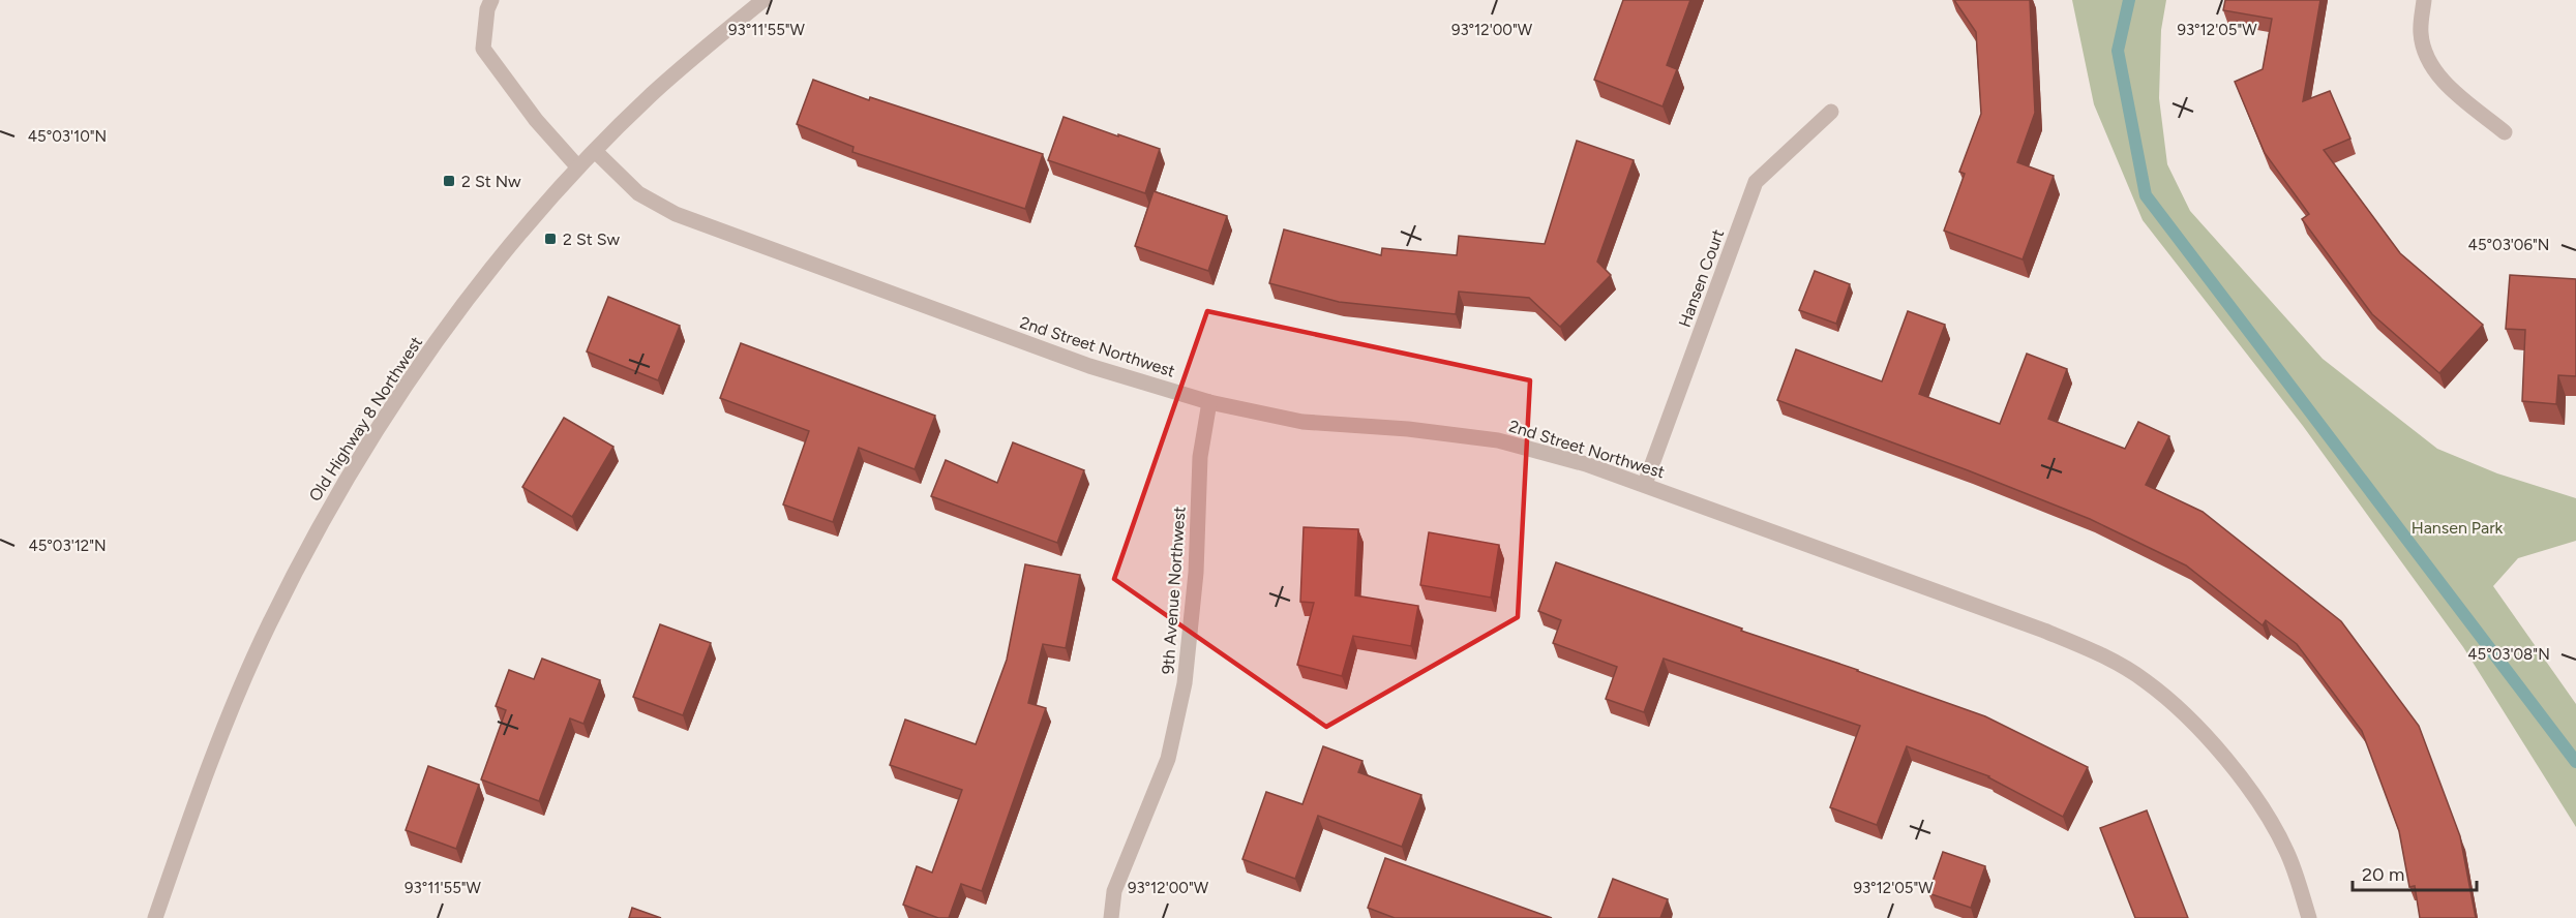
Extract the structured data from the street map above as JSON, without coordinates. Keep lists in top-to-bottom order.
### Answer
{
  "streets": {
    "street": [
      "Hansen Court",
      "2nd Street Northwest",
      "Old Highway 8 Northwest",
      "9th Avenue Northwest"
    ]
  },
  "crossings": [
    ["Hansen Court", "2nd Street Northwest"],
    ["2nd Street Northwest", "Old Highway 8 Northwest"],
    ["2nd Street Northwest", "9th Avenue Northwest"]
  ],
  "parks": ["Hansen Park"],
  "places": {
    "transit": ["2 St Nw", "2 St Sw"]
  },
  "scale_bar": "20 m",
  "coordinates": [
    "93°12'00\"W",
    "93°11'55\"W",
    "93°12'05\"W",
    "45°03'10\"N",
    "45°03'06\"N",
    "45°03'12\"N",
    "45°03'08\"N"
  ]
}
